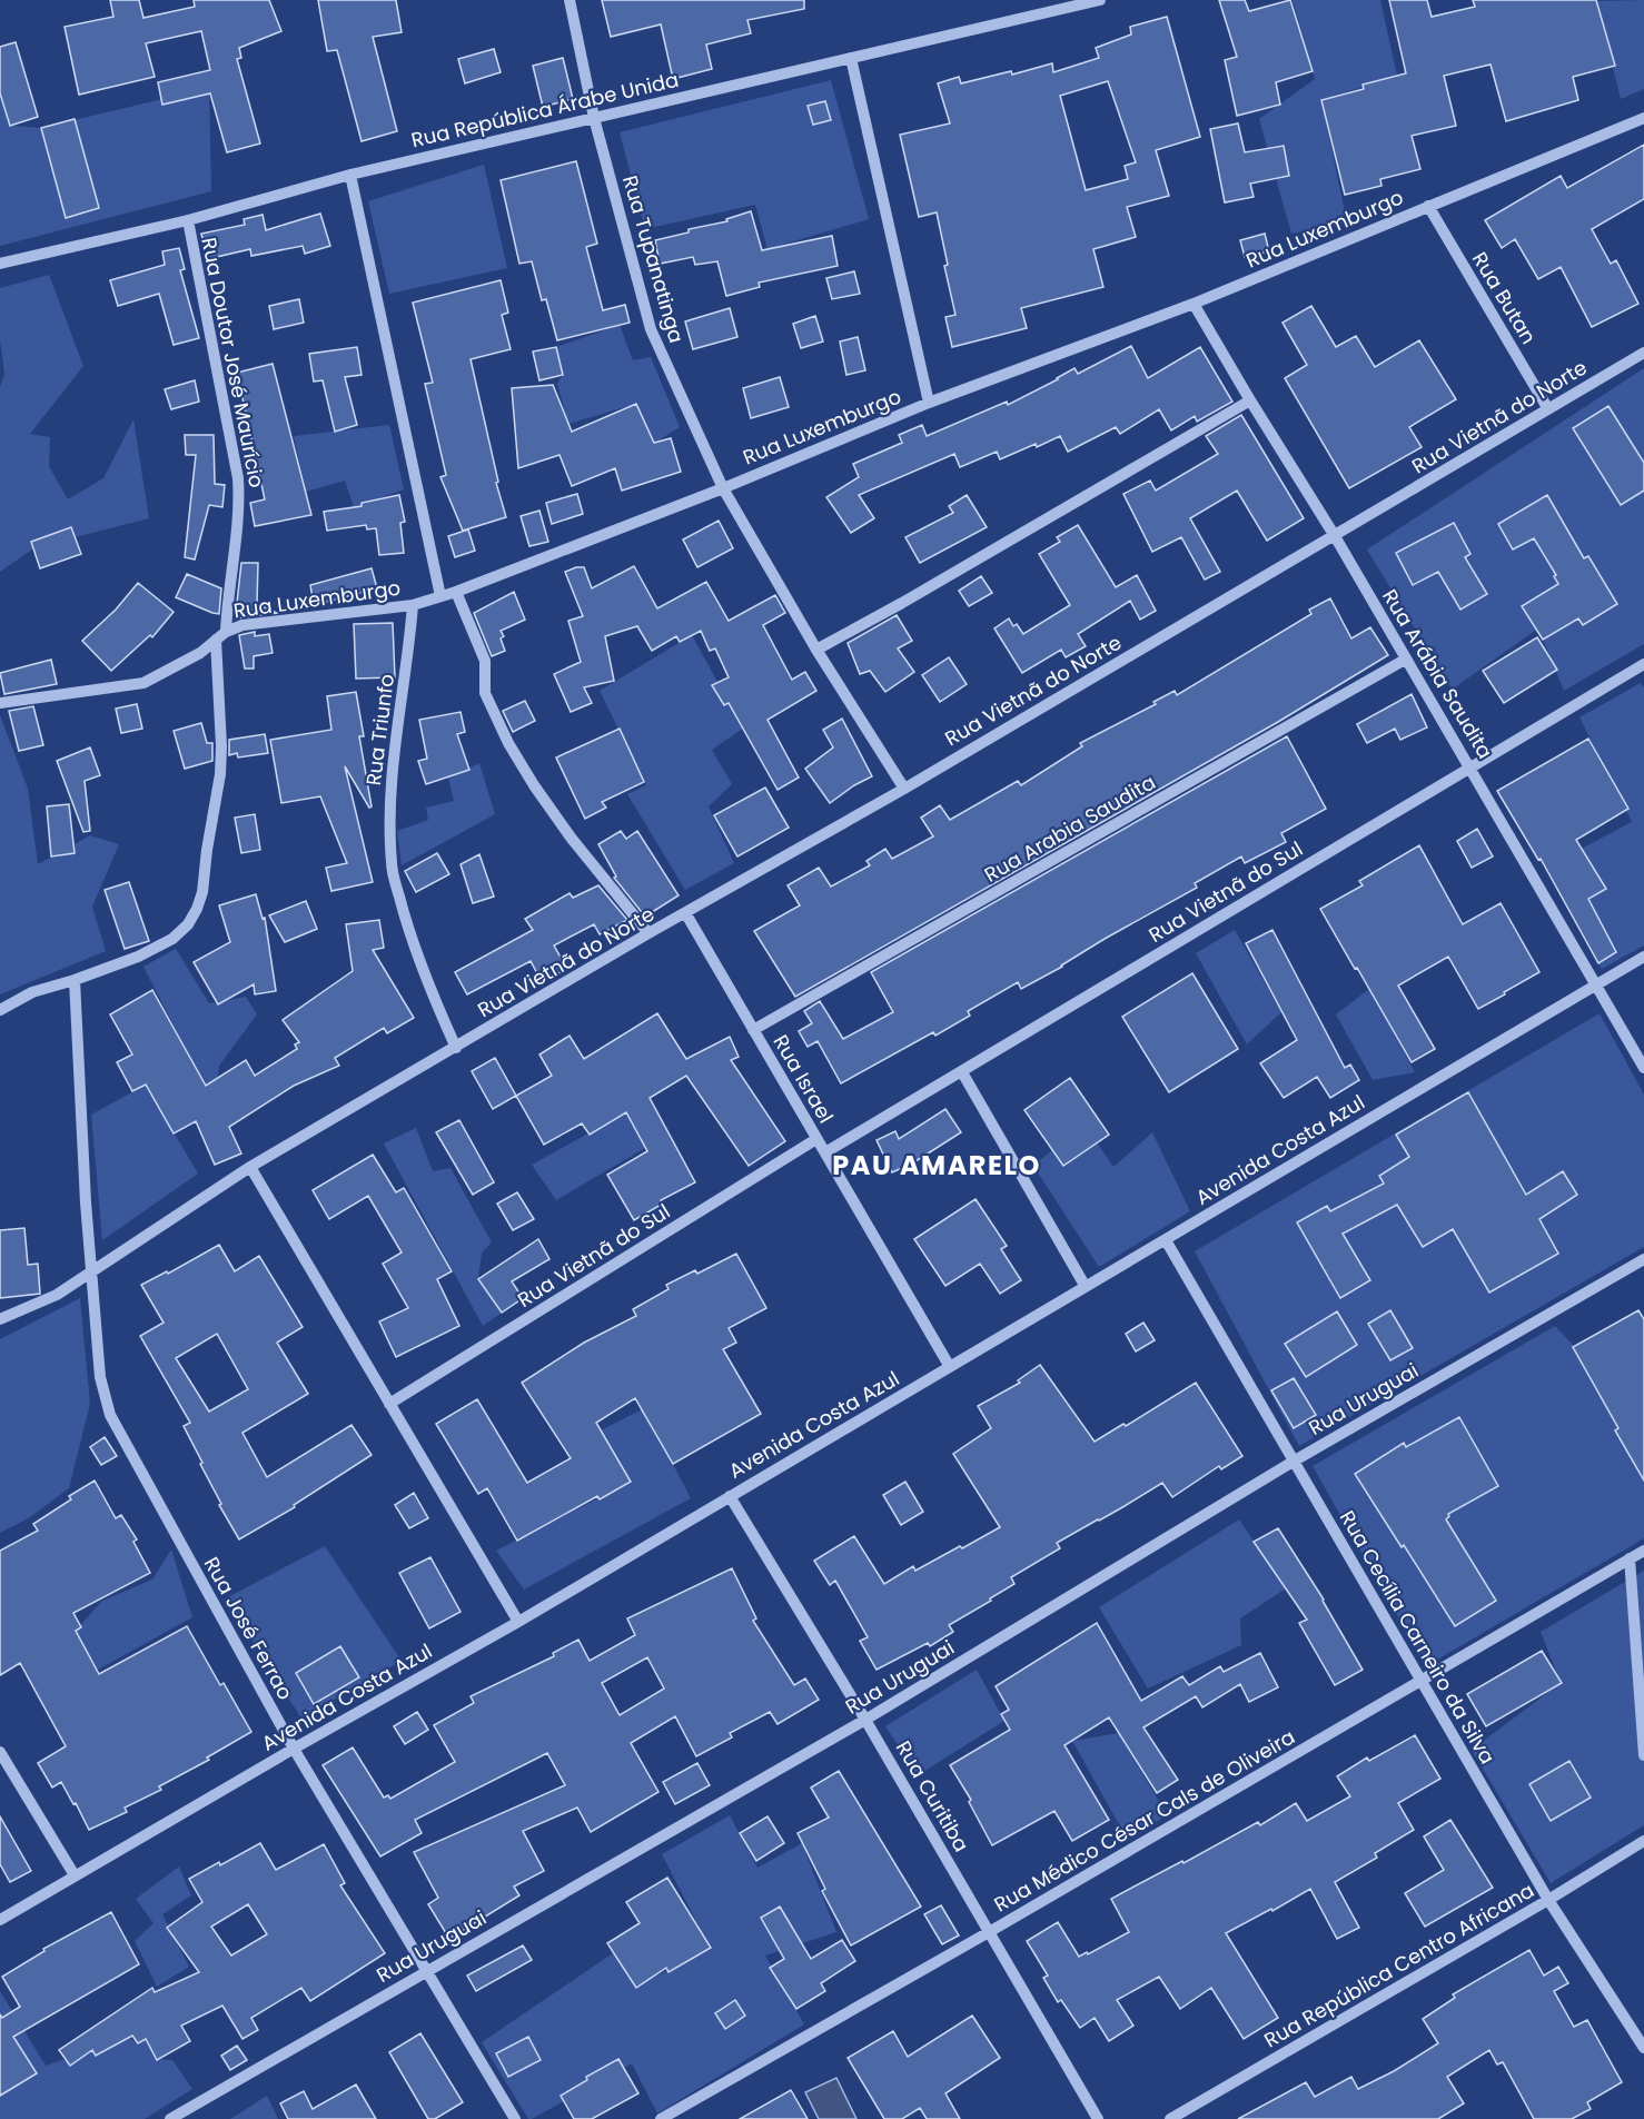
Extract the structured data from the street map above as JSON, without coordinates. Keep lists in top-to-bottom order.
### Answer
{
  "streets": {
    "street": [
      "Rua República Árabe Unida",
      "Rua Luxemburgo",
      "Rua Tupanatinga",
      "Rua Butan",
      "Rua Doutor José Maurício",
      "Rua Vietnã do Norte",
      "Rua Arábia Saudita",
      "Rua Triunfo",
      "Rua Arabia Saudita",
      "Rua Vietnã do Sul",
      "Rua Israel",
      "Avenida Costa Azul",
      "Rua Uruguai",
      "Rua José Ferrao",
      "Rua Cecília Carneiro da Silva",
      "Rua Curitiba",
      "Rua Médico César Cals de Oliveira",
      "Rua República Centro Africana"
    ]
  },
  "crossings": [
    ["Rua República Árabe Unida", "Rua Tupanatinga"],
    ["Rua República Árabe Unida", "Rua Doutor José Maurício"],
    ["Rua Luxemburgo", "Rua Tupanatinga"],
    ["Rua Luxemburgo", "Rua Butan"],
    ["Rua Luxemburgo", "Rua Doutor José Maurício"],
    ["Rua Luxemburgo", "Rua Arábia Saudita"],
    ["Rua Luxemburgo", "Rua Triunfo"],
    ["Rua Tupanatinga", "Rua Vietnã do Norte"],
    ["Rua Butan", "Rua Vietnã do Norte"],
    ["Rua Vietnã do Norte", "Rua Arábia Saudita"],
    ["Rua Vietnã do Norte", "Rua Triunfo"],
    ["Rua Vietnã do Norte", "Rua Israel"],
    ["Rua Vietnã do Norte", "Rua José Ferrao"],
    ["Rua Arábia Saudita", "Rua Arabia Saudita"],
    ["Rua Arábia Saudita", "Rua Vietnã do Sul"],
    ["Rua Arábia Saudita", "Avenida Costa Azul"],
    ["Rua Arabia Saudita", "Rua Israel"],
    ["Rua Vietnã do Sul", "Rua Israel"],
    ["Rua Israel", "Avenida Costa Azul"],
    ["Avenida Costa Azul", "Rua José Ferrao"],
    ["Avenida Costa Azul", "Rua Cecília Carneiro da Silva"],
    ["Avenida Costa Azul", "Rua Curitiba"],
    ["Rua Uruguai", "Rua José Ferrao"],
    ["Rua Uruguai", "Rua Cecília Carneiro da Silva"],
    ["Rua Uruguai", "Rua Curitiba"],
    ["Rua Cecília Carneiro da Silva", "Rua Médico César Cals de Oliveira"],
    ["Rua Cecília Carneiro da Silva", "Rua República Centro Africana"],
    ["Rua Curitiba", "Rua Médico César Cals de Oliveira"]
  ],
  "districts": ["PAU AMARELO"]
}
